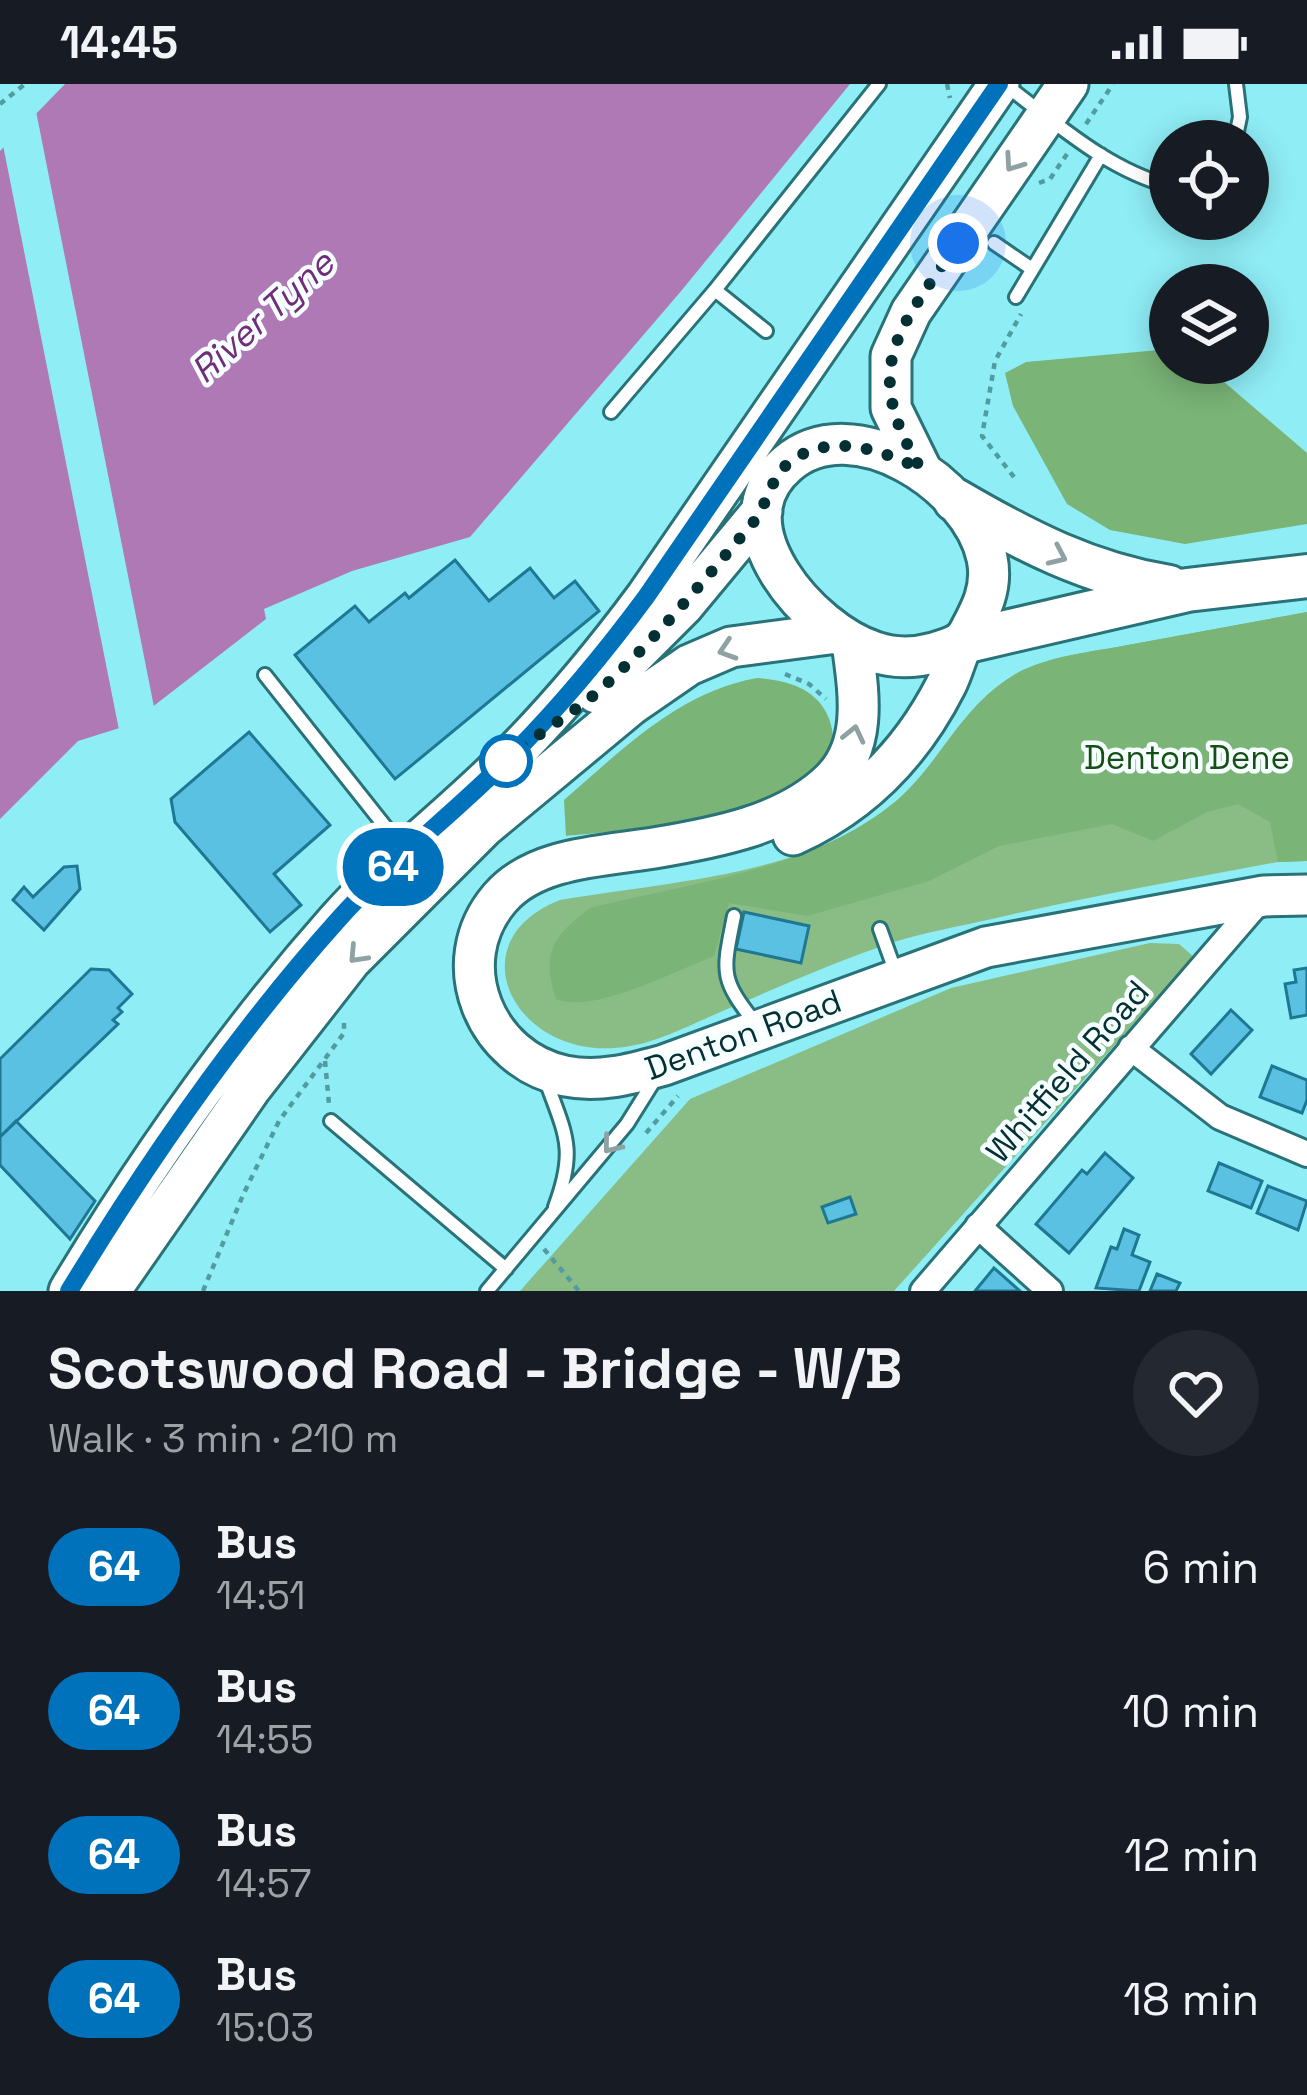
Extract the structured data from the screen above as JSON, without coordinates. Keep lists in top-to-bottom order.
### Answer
{
  "streets": {
    "main road": ["Denton Road"],
    "street": ["Whitfield Road"]
  },
  "crossings": [
    ["Denton Road", "Whitfield Road"]
  ],
  "water": ["River Tyne"],
  "parks": ["Denton Dene"],
  "lines": ["bus line 64"],
  "page": {
    "status": "14:45",
    "on_map": "64",
    "heading": ["Scotswood Road - Bridge - W/B", "Walk · 3 min · 210 m"],
    "list": [
      {
        "mark": "64",
        "name": "Bus",
        "note": "14:51",
        "value": "6 min"
      },
      {
        "mark": "64",
        "name": "Bus",
        "note": "14:55",
        "value": "10 min"
      },
      {
        "mark": "64",
        "name": "Bus",
        "note": "14:57",
        "value": "12 min"
      },
      {
        "mark": "64",
        "name": "Bus",
        "note": "15:03",
        "value": "18 min"
      }
    ]
  }
}
